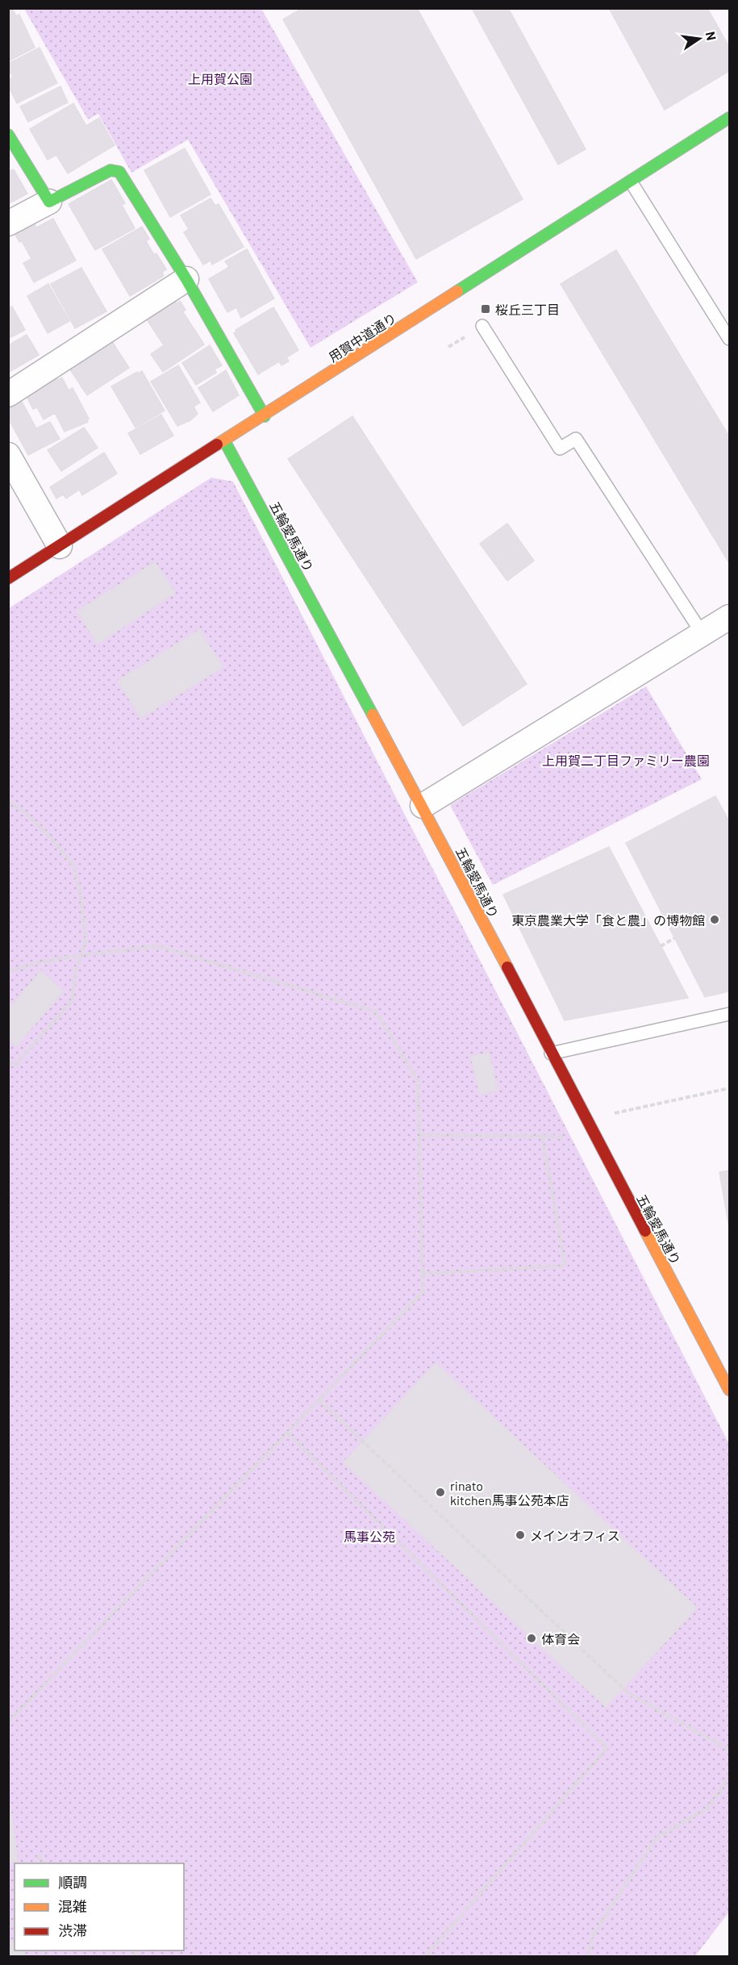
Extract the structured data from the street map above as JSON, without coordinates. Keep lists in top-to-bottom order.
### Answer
{
  "streets": {
    "street": ["用賀中道通り", "五輪愛馬通り"]
  },
  "crossings": [
    ["用賀中道通り", "五輪愛馬通り"]
  ],
  "parks": ["上用賀公園", "上用賀二丁目ファミリー農園", "馬事公苑"],
  "places": {
    "transit": ["桜丘三丁目"],
    "other": [
      "東京農業大学「食と農」の博物館",
      "rinato kitchen馬事公苑本店",
      "メインオフィス",
      "体育会"
    ]
  },
  "legend": ["順調", "混雑", "渋滞"],
  "north": "right"
}
